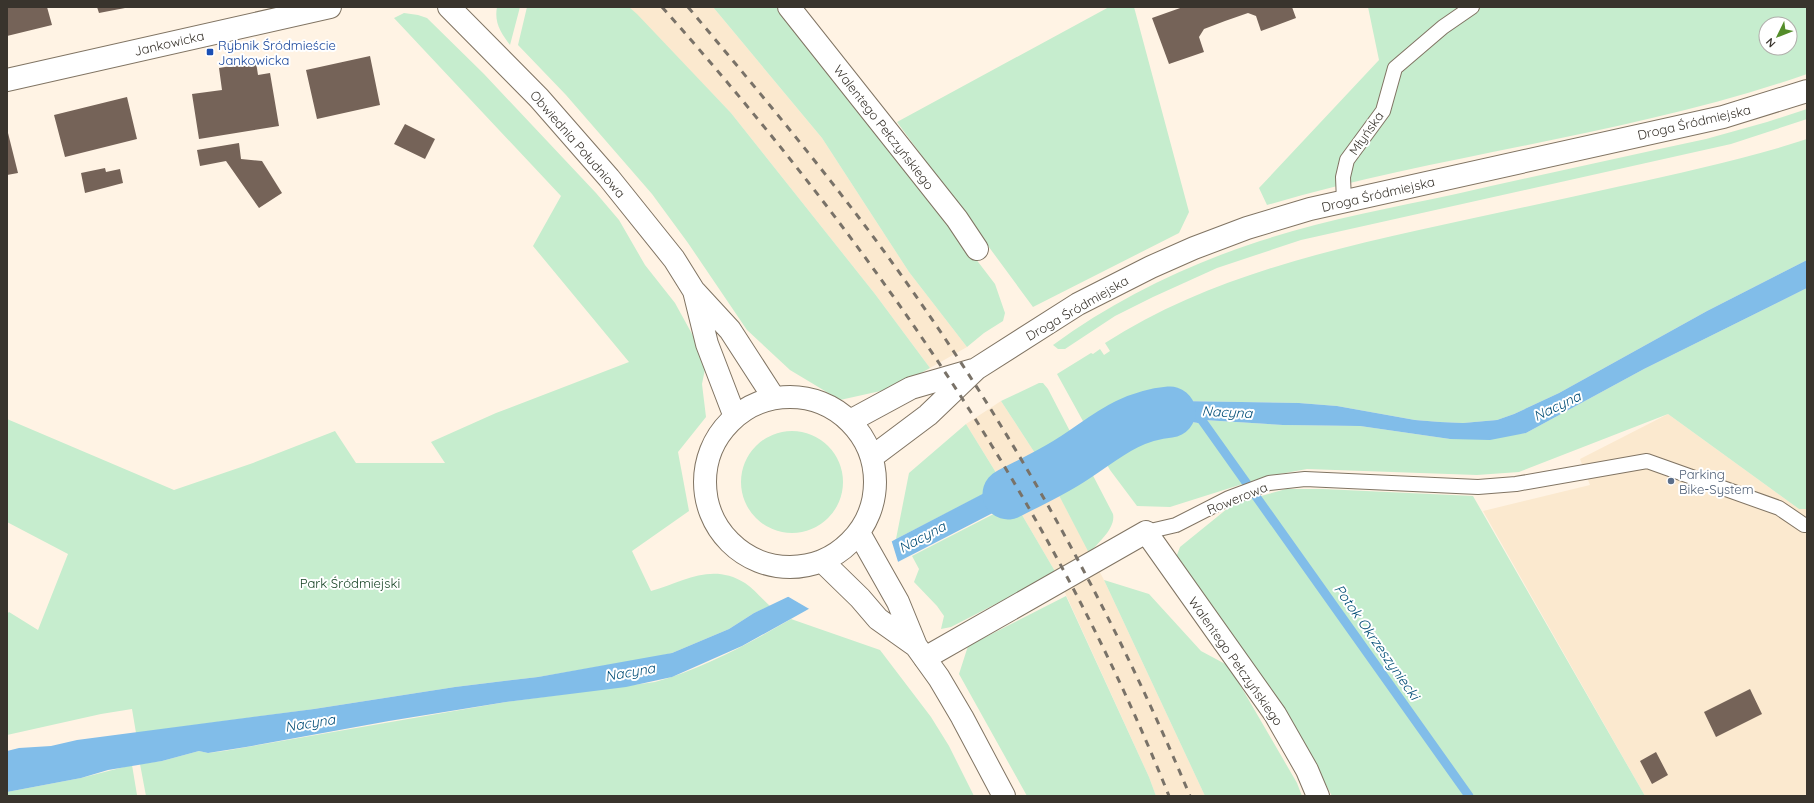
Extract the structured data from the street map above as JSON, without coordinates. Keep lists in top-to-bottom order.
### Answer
{
  "streets": {
    "main road": [
      "Jankowicka",
      "Droga Śródmiejska",
      "Walentego Pełczyńskiego",
      "Obwiednia Południowa",
      "Rowerowa"
    ],
    "lane": ["Młyńska"]
  },
  "crossings": [
    ["Droga Śródmiejska", "Młyńska"],
    ["Walentego Pełczyńskiego", "Rowerowa"]
  ],
  "water": ["Nacyna", "Potok Okrzeszyniecki"],
  "parks": ["Park Śródmiejski"],
  "places": {
    "transit": ["Rybnik Śródmieście Jankowicka"],
    "other": ["Parking Bike-System"]
  },
  "north": "bottom left"
}
